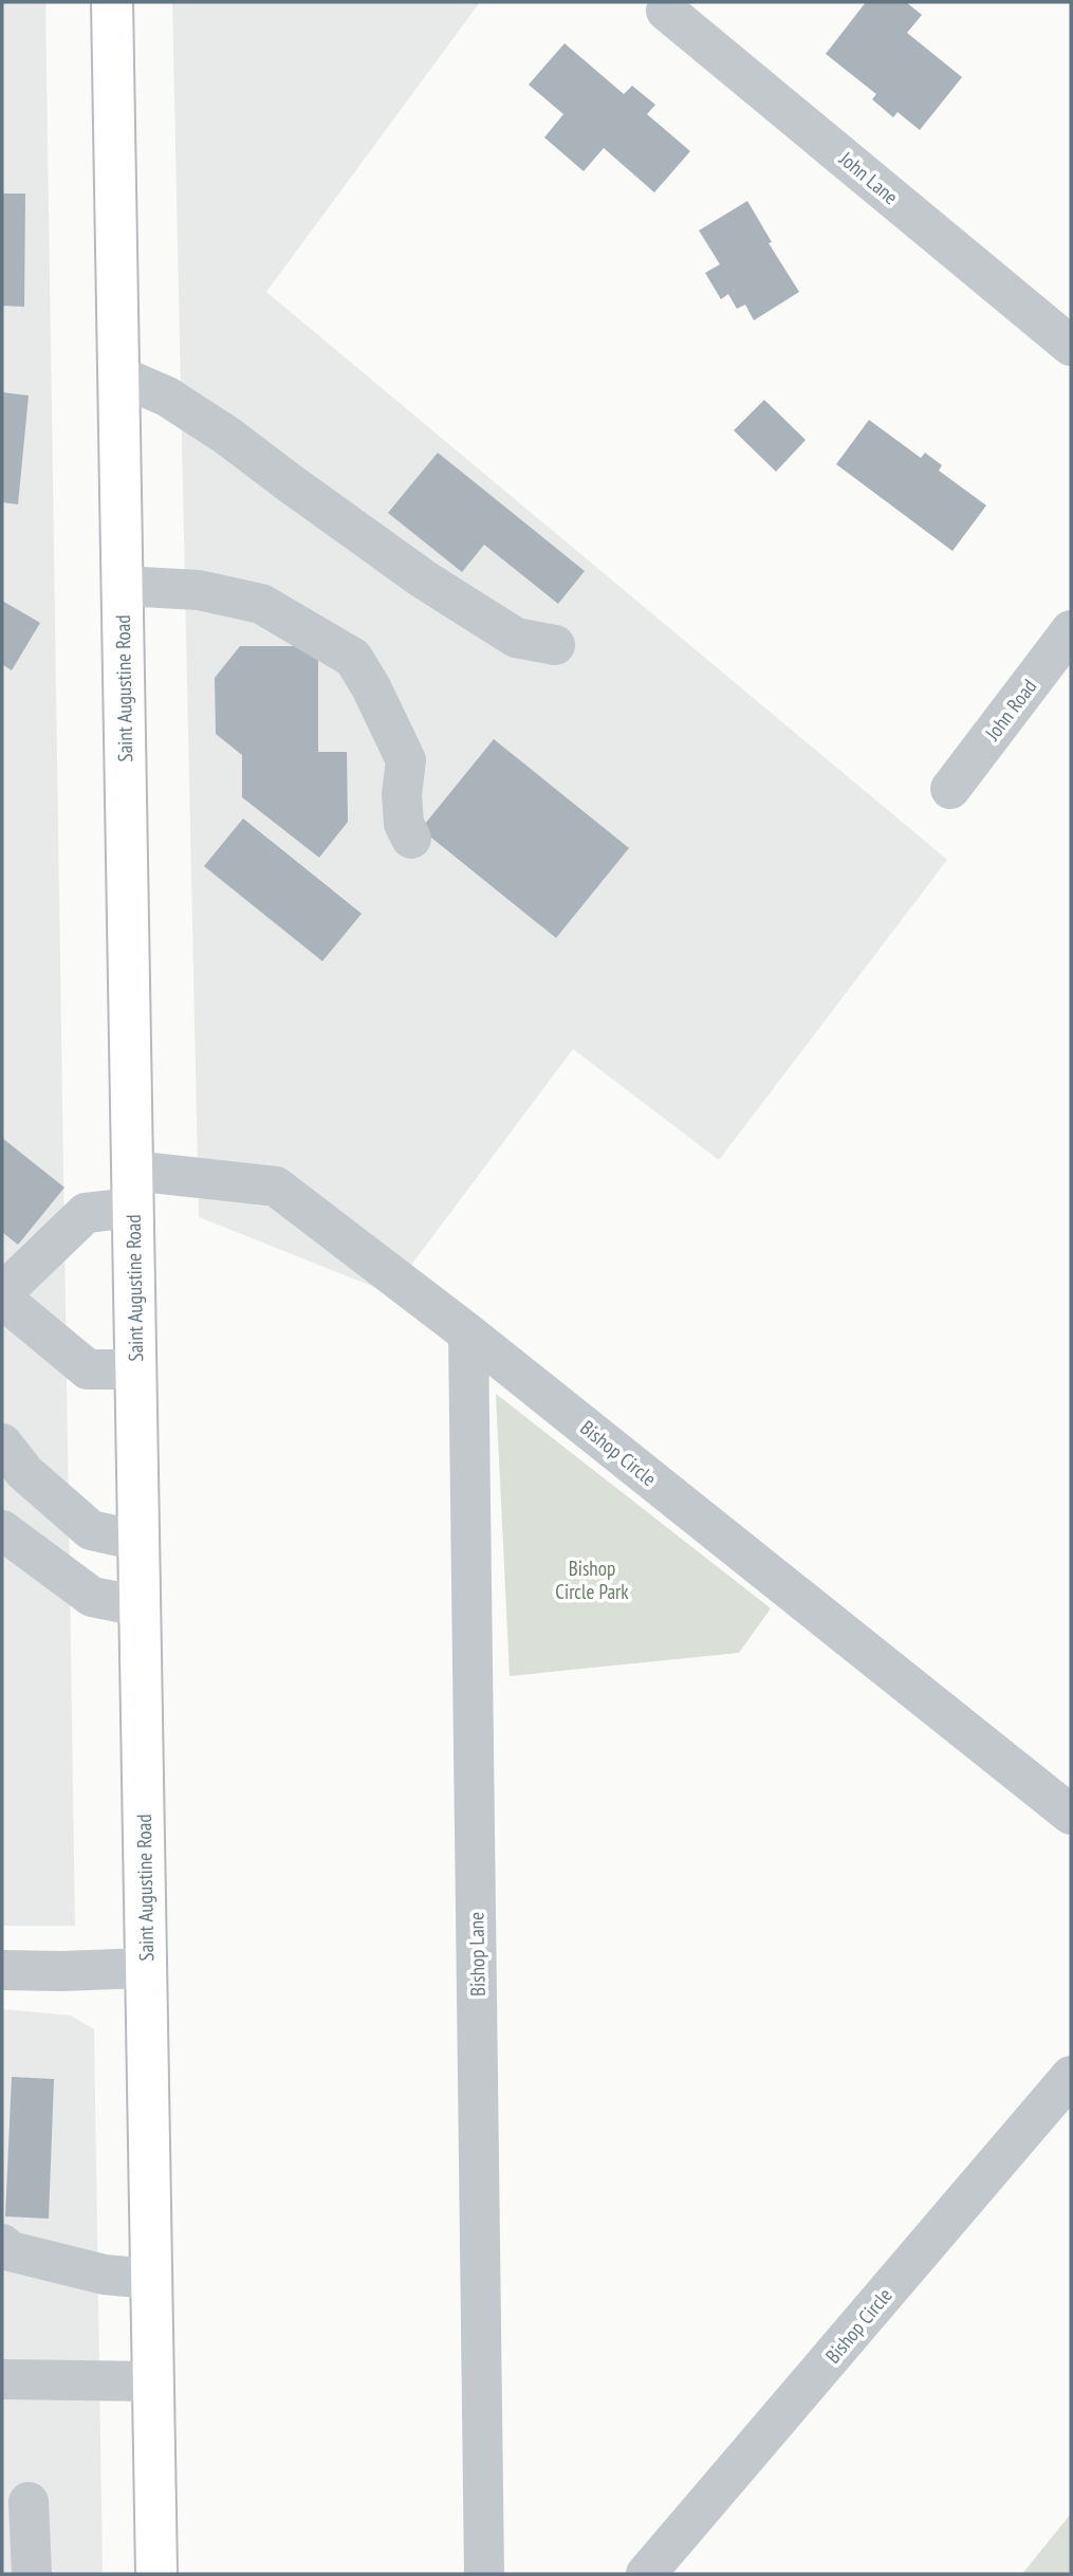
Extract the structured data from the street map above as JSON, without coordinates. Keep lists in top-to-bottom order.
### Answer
{
  "streets": {
    "main road": ["Saint Augustine Road"],
    "street": [
      "John Lane",
      "John Road",
      "Bishop Circle",
      "Bishop Lane"
    ]
  },
  "crossings": [
    ["Saint Augustine Road", "Bishop Circle"],
    ["Bishop Circle", "Bishop Lane"]
  ],
  "parks": ["Bishop Circle Park"]
}
